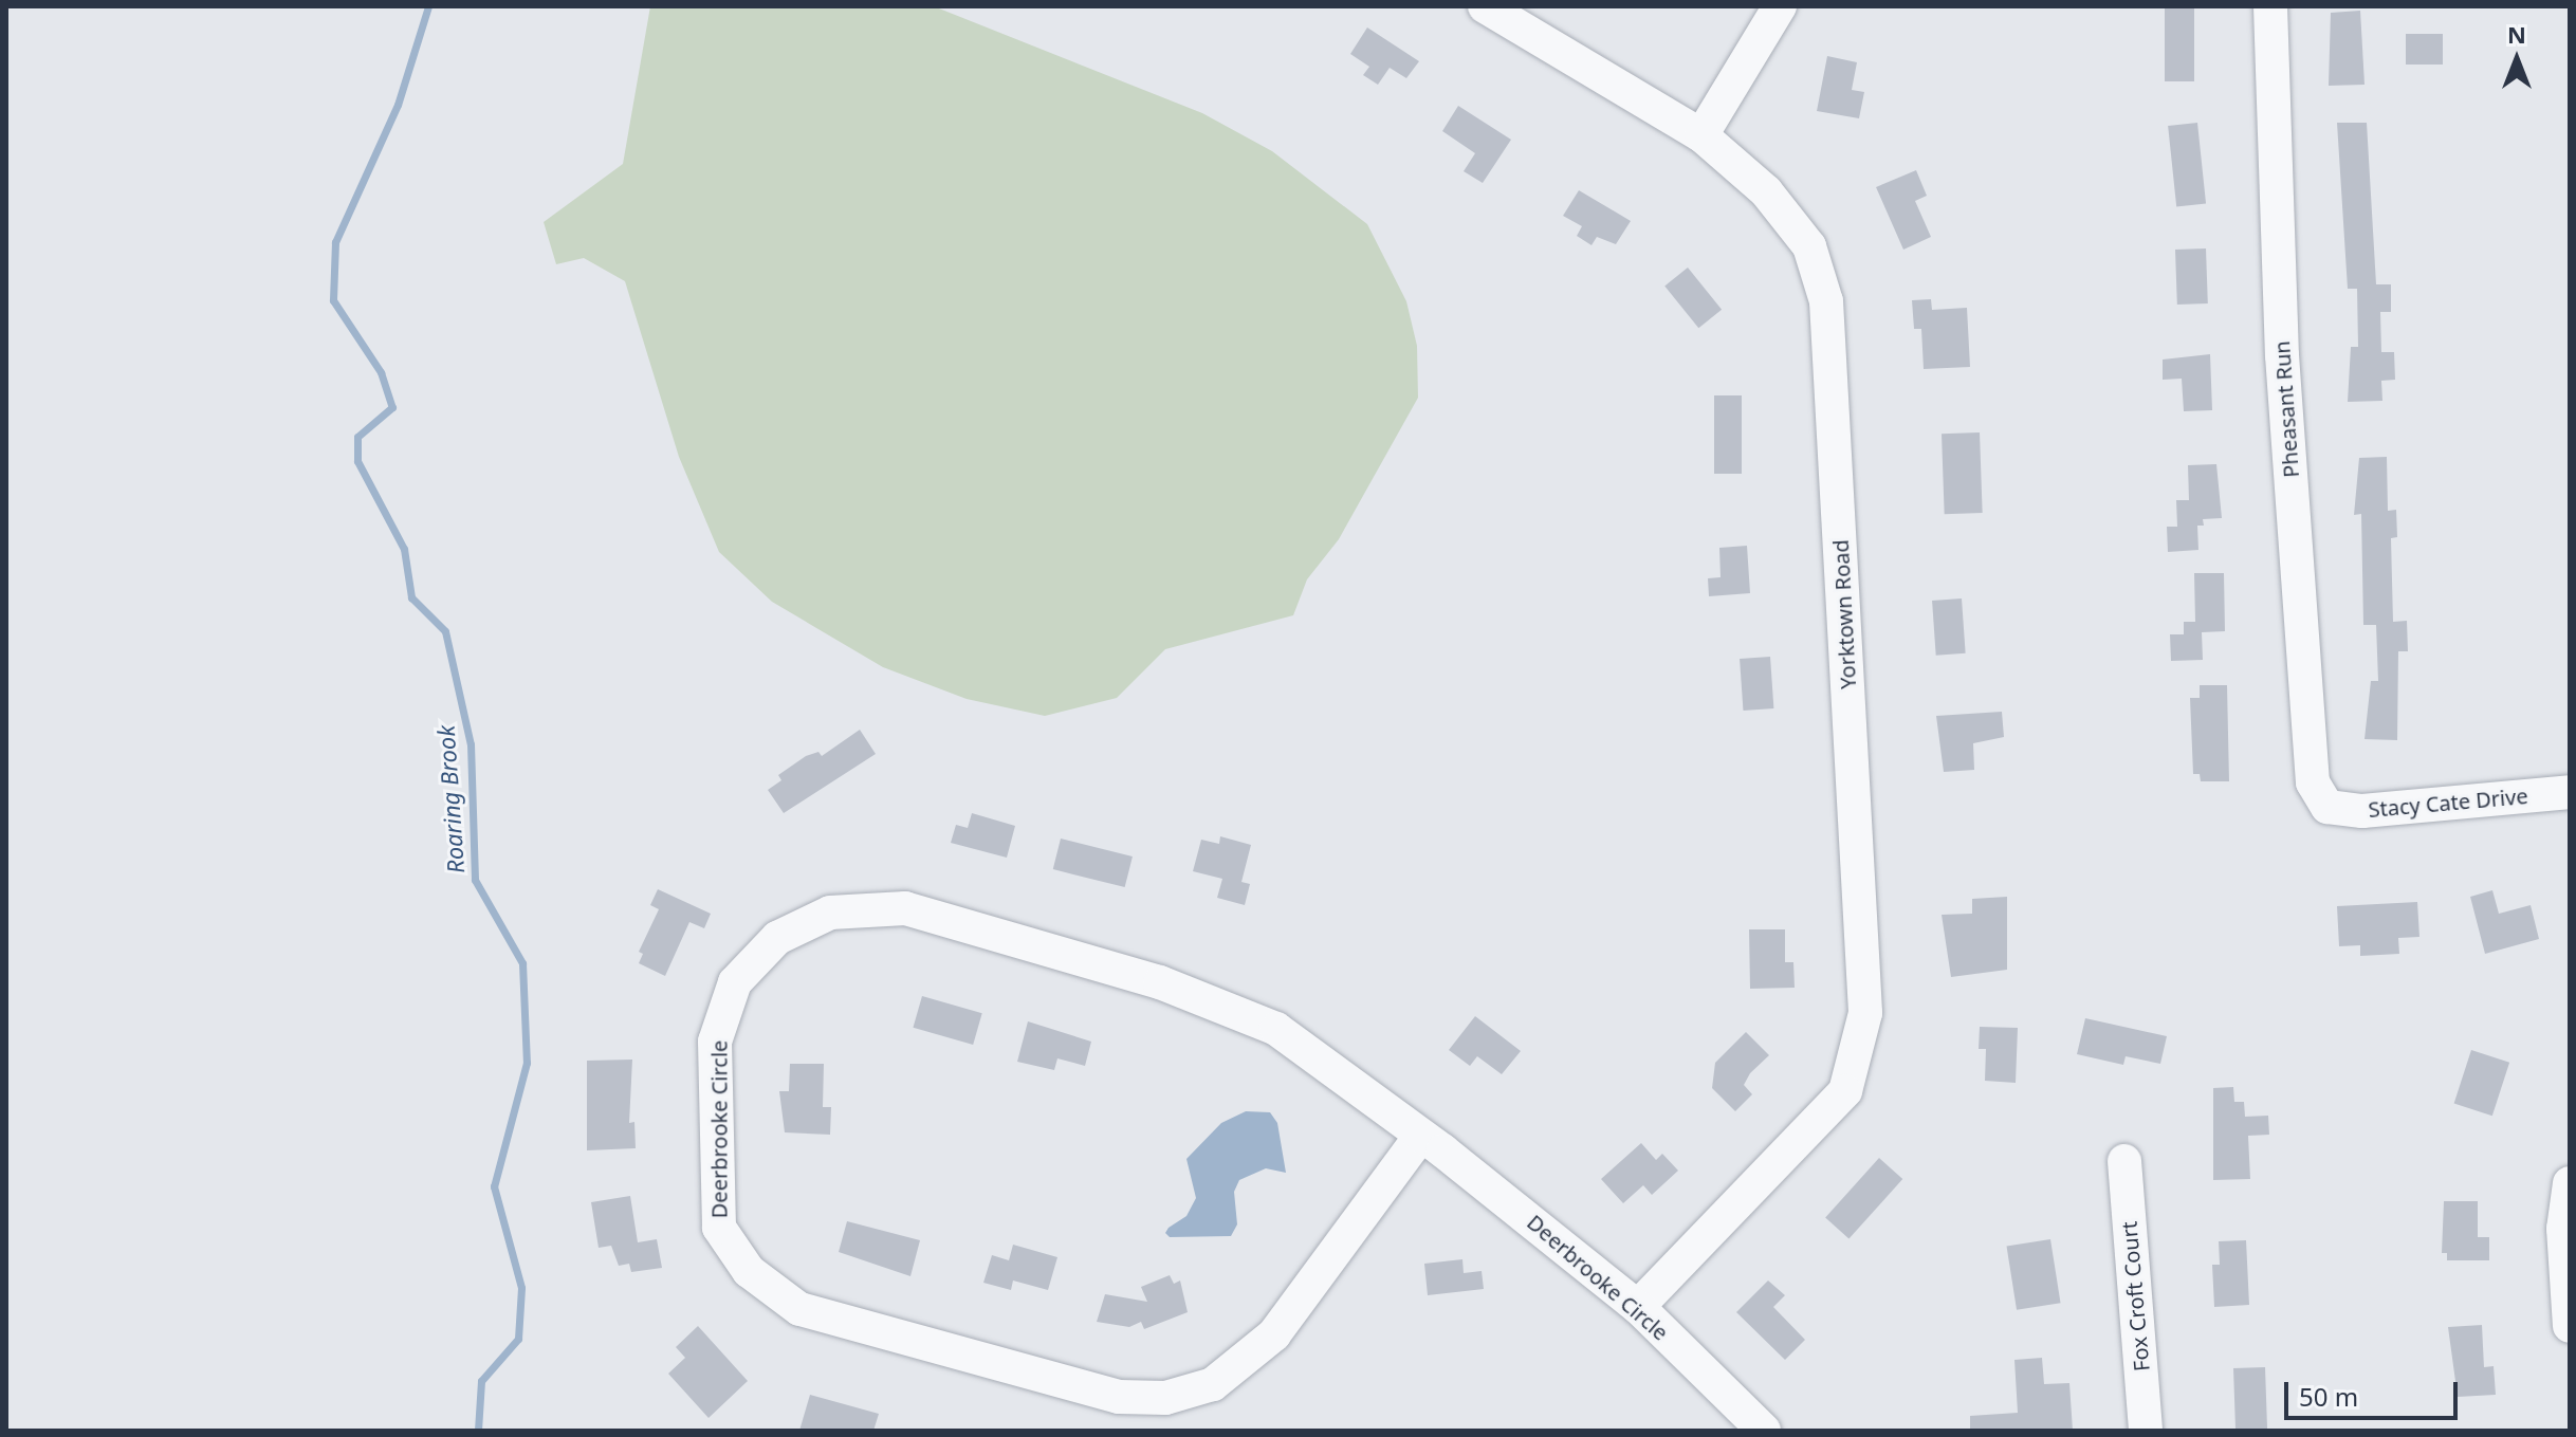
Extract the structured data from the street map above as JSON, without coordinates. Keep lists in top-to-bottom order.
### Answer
{
  "streets": {
    "street": [
      "Pheasant Run",
      "Yorktown Road",
      "Stacy Cate Drive",
      "Deerbrooke Circle",
      "Fox Croft Court"
    ]
  },
  "crossings": [
    ["Pheasant Run", "Stacy Cate Drive"],
    ["Yorktown Road", "Deerbrooke Circle"]
  ],
  "water": ["Roaring Brook"],
  "scale_bar": "50 m",
  "north": "top"
}
